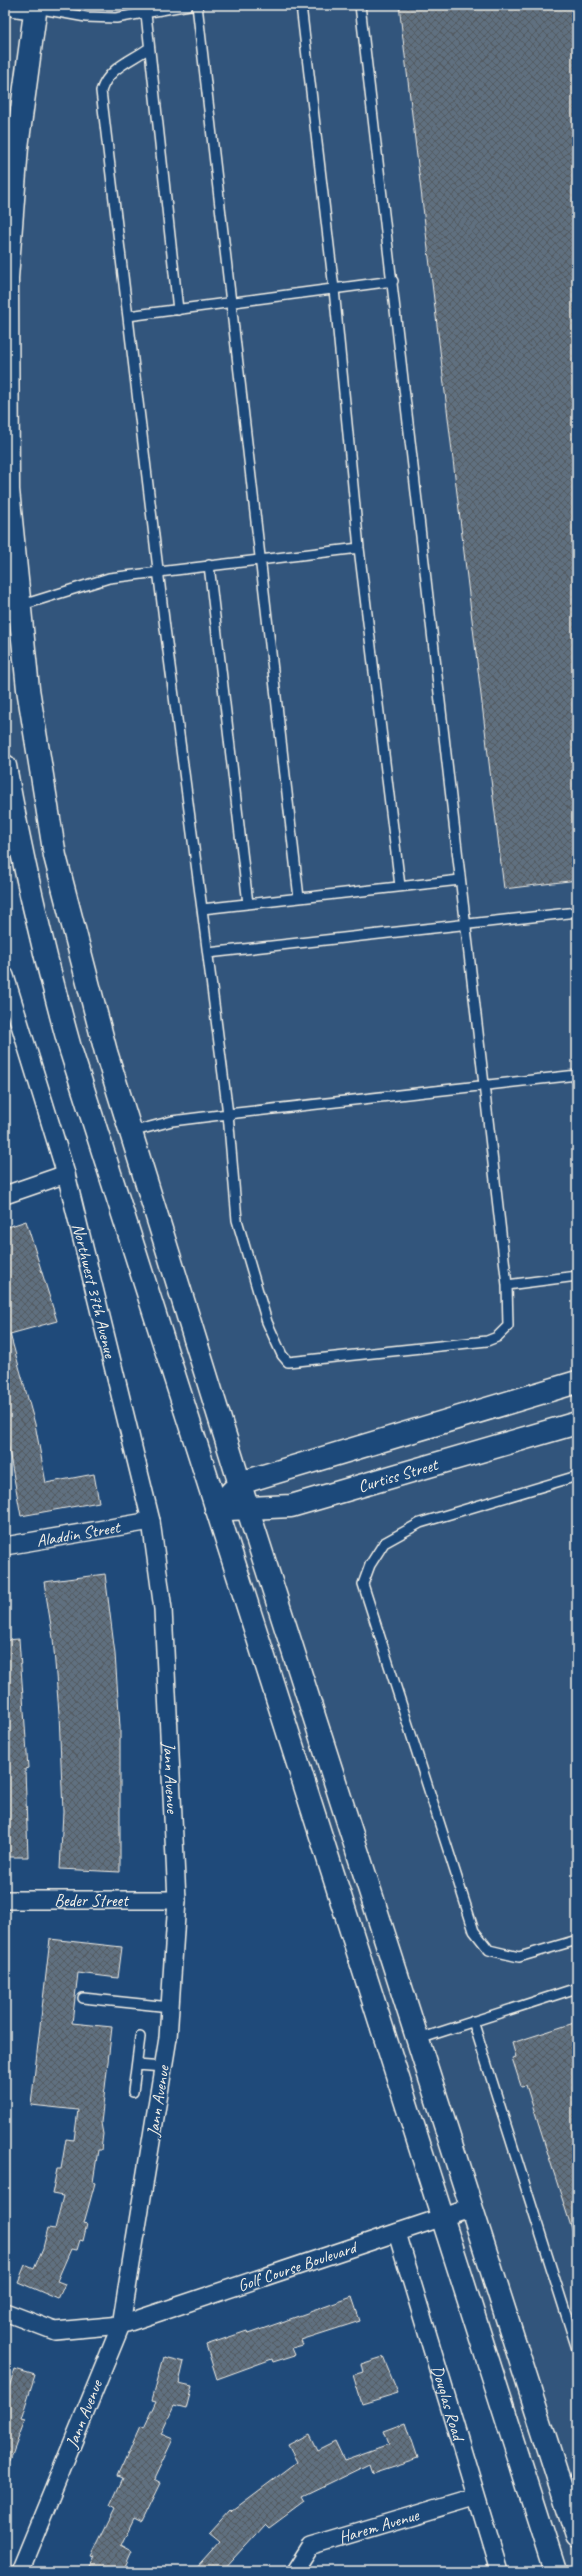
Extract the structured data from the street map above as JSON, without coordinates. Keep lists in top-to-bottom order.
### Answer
{
  "streets": {
    "main road": ["Curtiss Street"],
    "street": [
      "Northwest 37th Avenue",
      "Aladdin Street",
      "Jann Avenue",
      "Beder Street",
      "Golf Course Boulevard",
      "Douglas Road",
      "Harem Avenue"
    ]
  },
  "crossings": [
    ["Northwest 37th Avenue", "Aladdin Street"],
    ["Northwest 37th Avenue", "Jann Avenue"],
    ["Jann Avenue", "Beder Street"],
    ["Jann Avenue", "Golf Course Boulevard"],
    ["Golf Course Boulevard", "Douglas Road"],
    ["Douglas Road", "Harem Avenue"]
  ]
}
